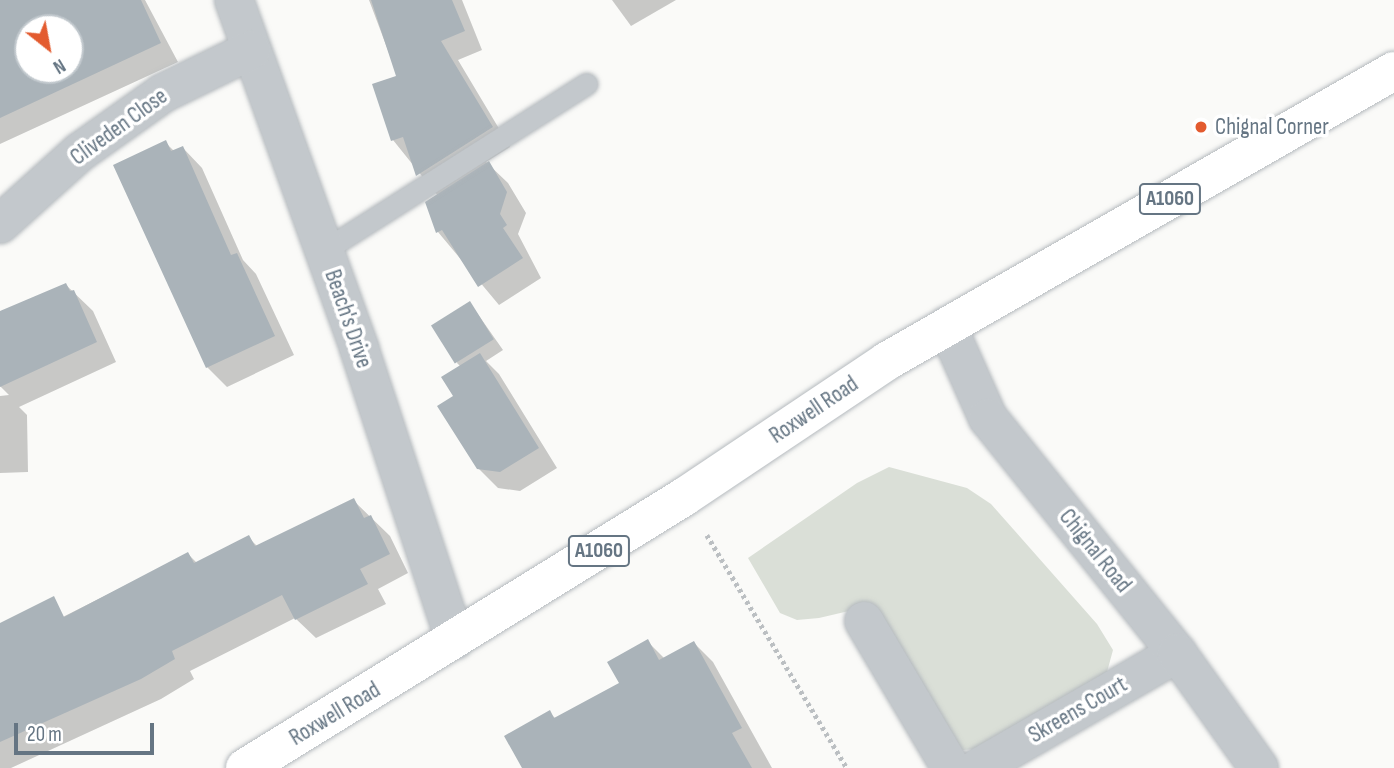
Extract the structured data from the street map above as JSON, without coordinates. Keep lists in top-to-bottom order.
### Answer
{
  "streets": {
    "main road": ["A1060", "Roxwell Road"],
    "street": [
      "Cliveden Close",
      "Beach's Drive",
      "Chignal Road",
      "Skreens Court"
    ]
  },
  "crossings": [
    ["Cliveden Close", "Beach's Drive"],
    ["Beach's Drive", "Roxwell Road"],
    ["Roxwell Road", "Chignal Road"],
    ["Chignal Road", "Skreens Court"]
  ],
  "places": ["Chignal Corner"],
  "scale_bar": "20 m",
  "north": "bottom right"
}
